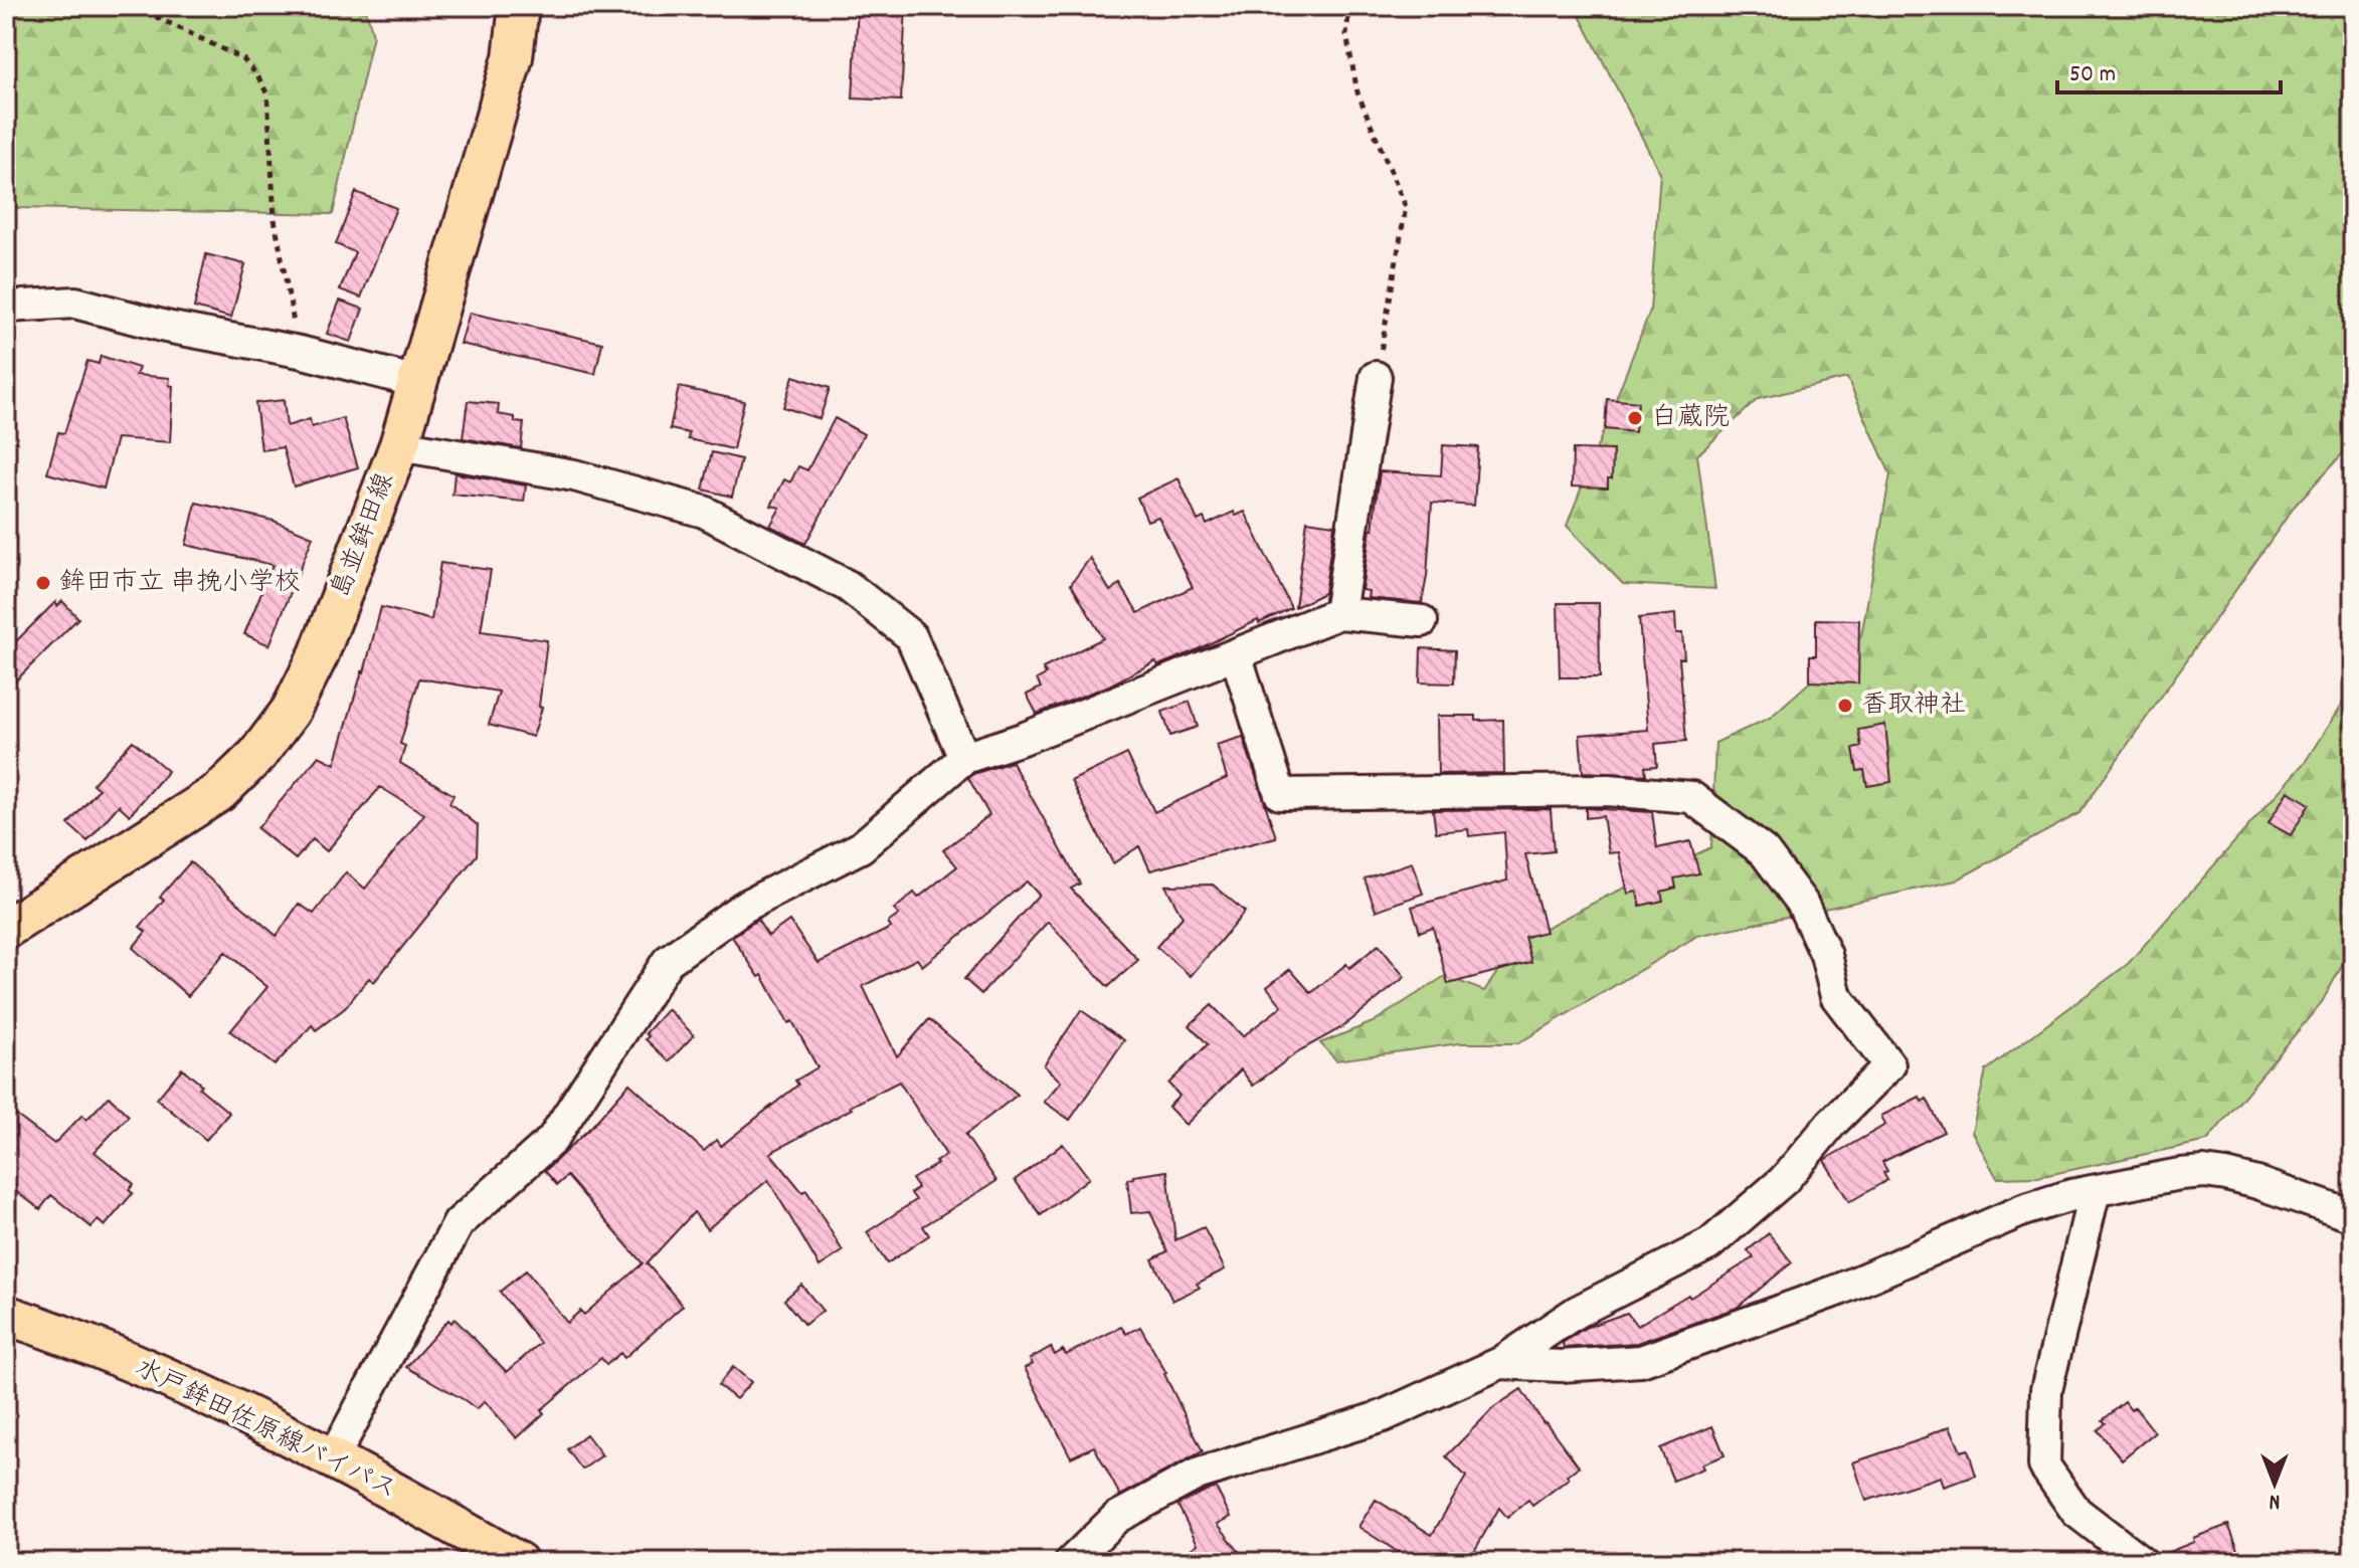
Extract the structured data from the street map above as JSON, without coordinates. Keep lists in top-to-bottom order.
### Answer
{
  "streets": {
    "main road": ["島並鉾田線", "水戸鉾田佐原線バイパス"]
  },
  "places": ["白蔵院", "鉾田市立 串挽小学校", "香取神社"],
  "scale_bar": "50 m",
  "north": "bottom"
}
